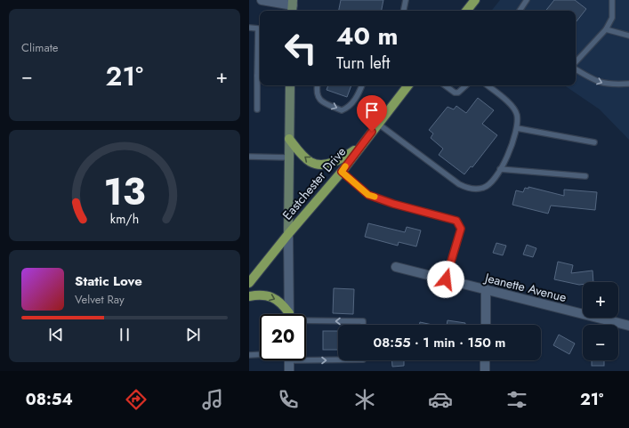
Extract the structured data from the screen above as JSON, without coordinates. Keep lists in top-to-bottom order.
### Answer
{
  "streets": {
    "main road": ["Eastchester Drive"],
    "street": ["Jeanette Avenue"]
  },
  "page": {
    "tile": "Climate",
    "turn": ["40 m", "Turn left"],
    "heat": ["−", "21°", "+"],
    "song": ["Static Love", "Velvet Ray"],
    "map_buttons": ["+", "−"],
    "limit": "20",
    "trip": "08:55 · 1 min · 150 m",
    "tabs": ["08:54", "21°"],
    "gauge": ["13", "km/h"]
  }
}
